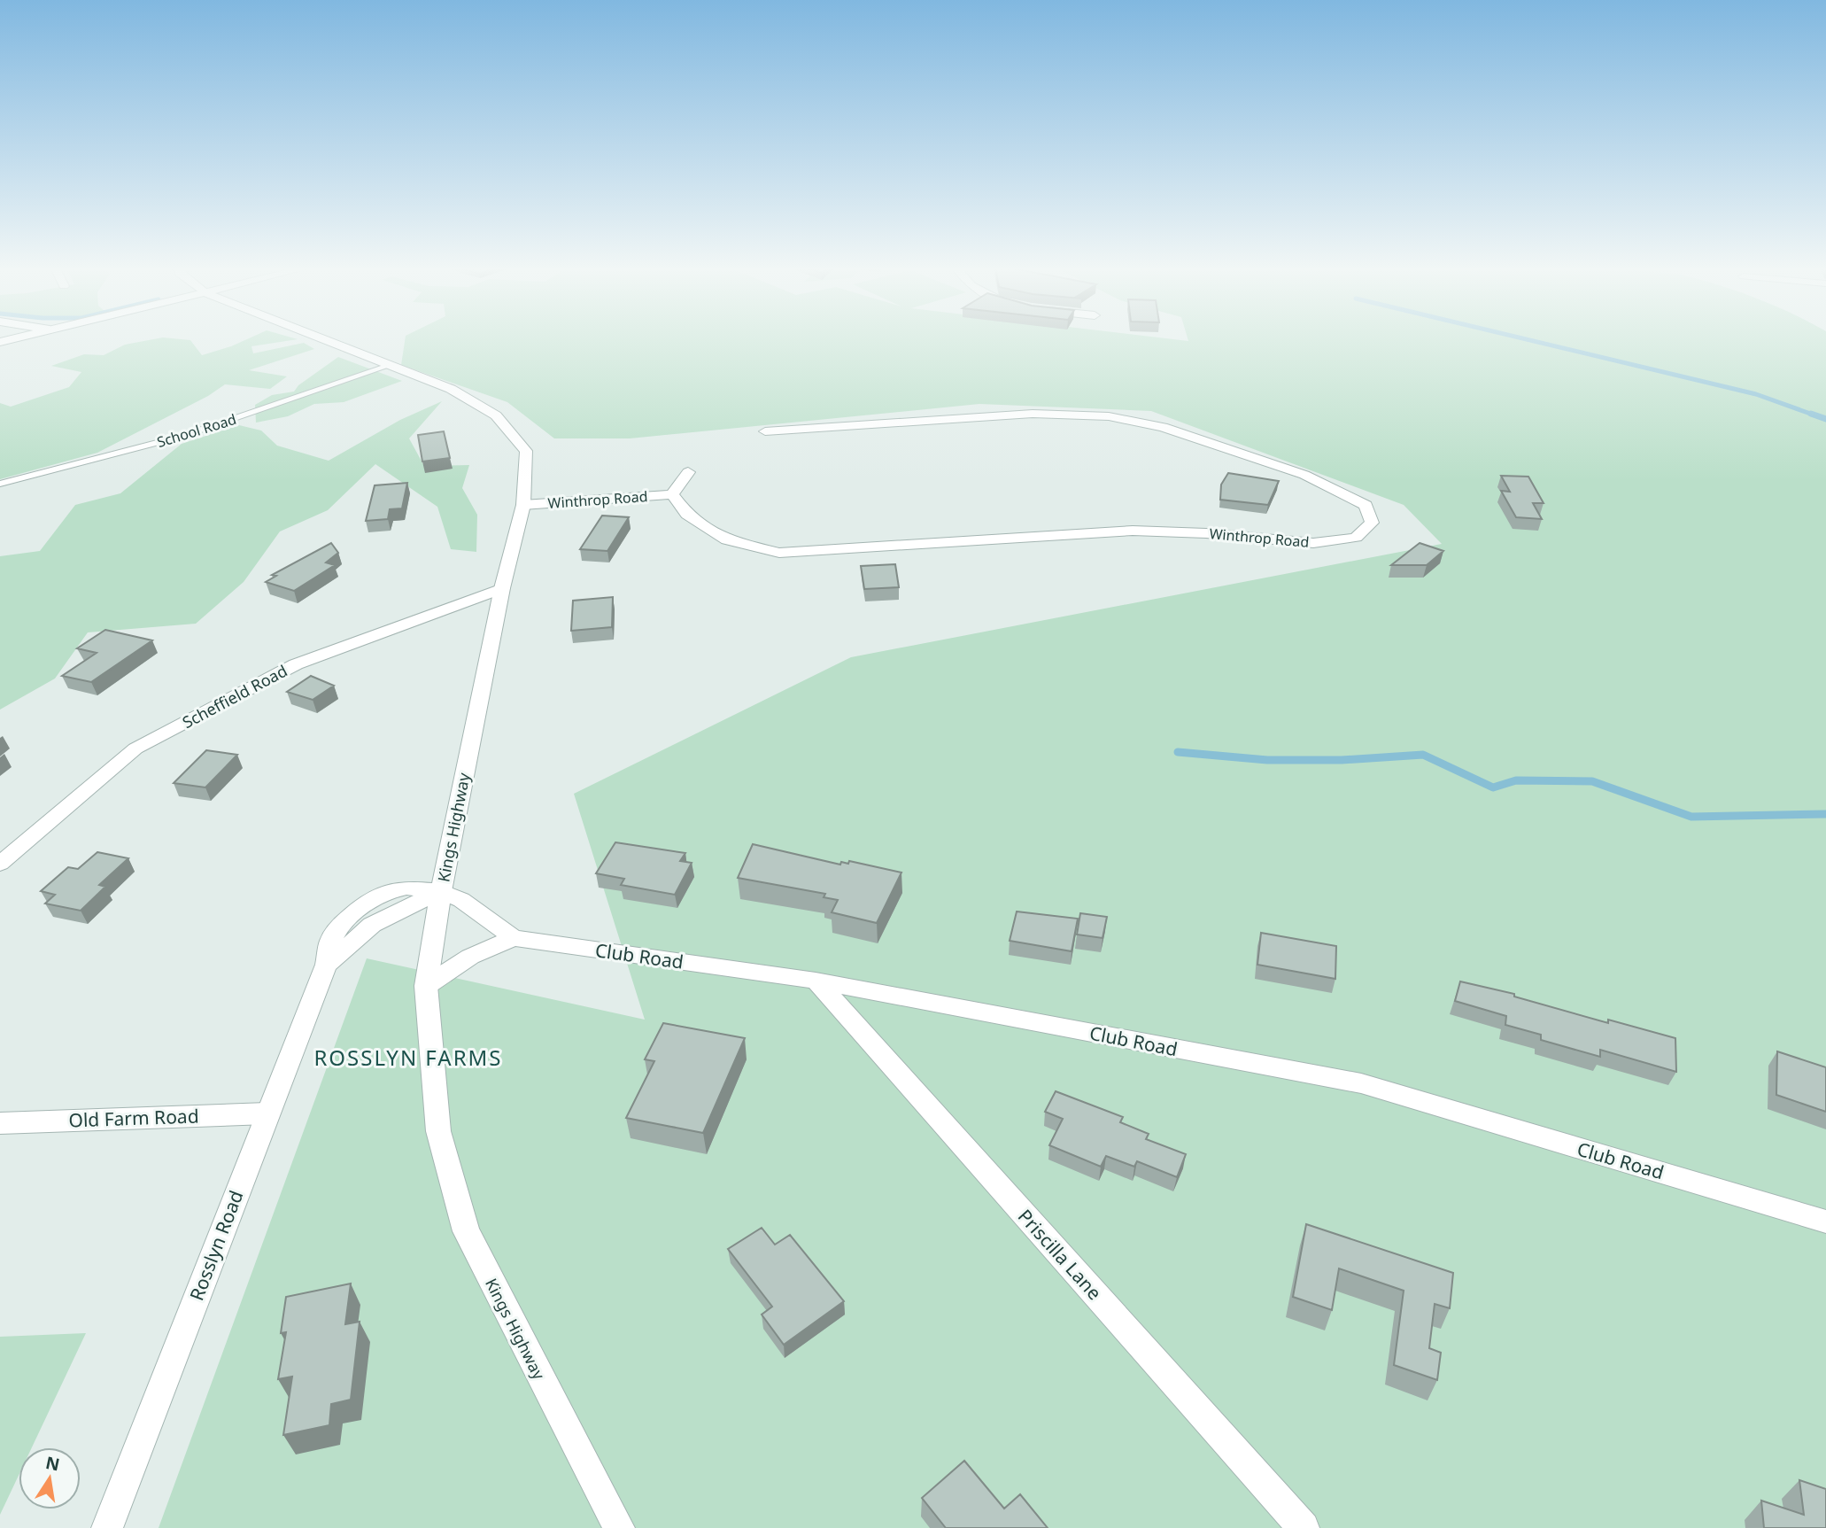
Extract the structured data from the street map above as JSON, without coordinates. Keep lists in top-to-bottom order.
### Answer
{
  "streets": {
    "street": [
      "Winthrop Road",
      "Scheffield Road",
      "Kings Highway",
      "Club Road",
      "Old Farm Road",
      "Rosslyn Road",
      "Priscilla Lane"
    ],
    "lane": ["School Road"]
  },
  "crossings": [
    ["School Road", "Kings Highway"],
    ["Winthrop Road", "Kings Highway"],
    ["Scheffield Road", "Kings Highway"],
    ["Kings Highway", "Club Road"],
    ["Kings Highway", "Rosslyn Road"],
    ["Club Road", "Rosslyn Road"],
    ["Club Road", "Priscilla Lane"],
    ["Old Farm Road", "Rosslyn Road"]
  ],
  "districts": ["ROSSLYN FARMS"],
  "north": "top"
}
